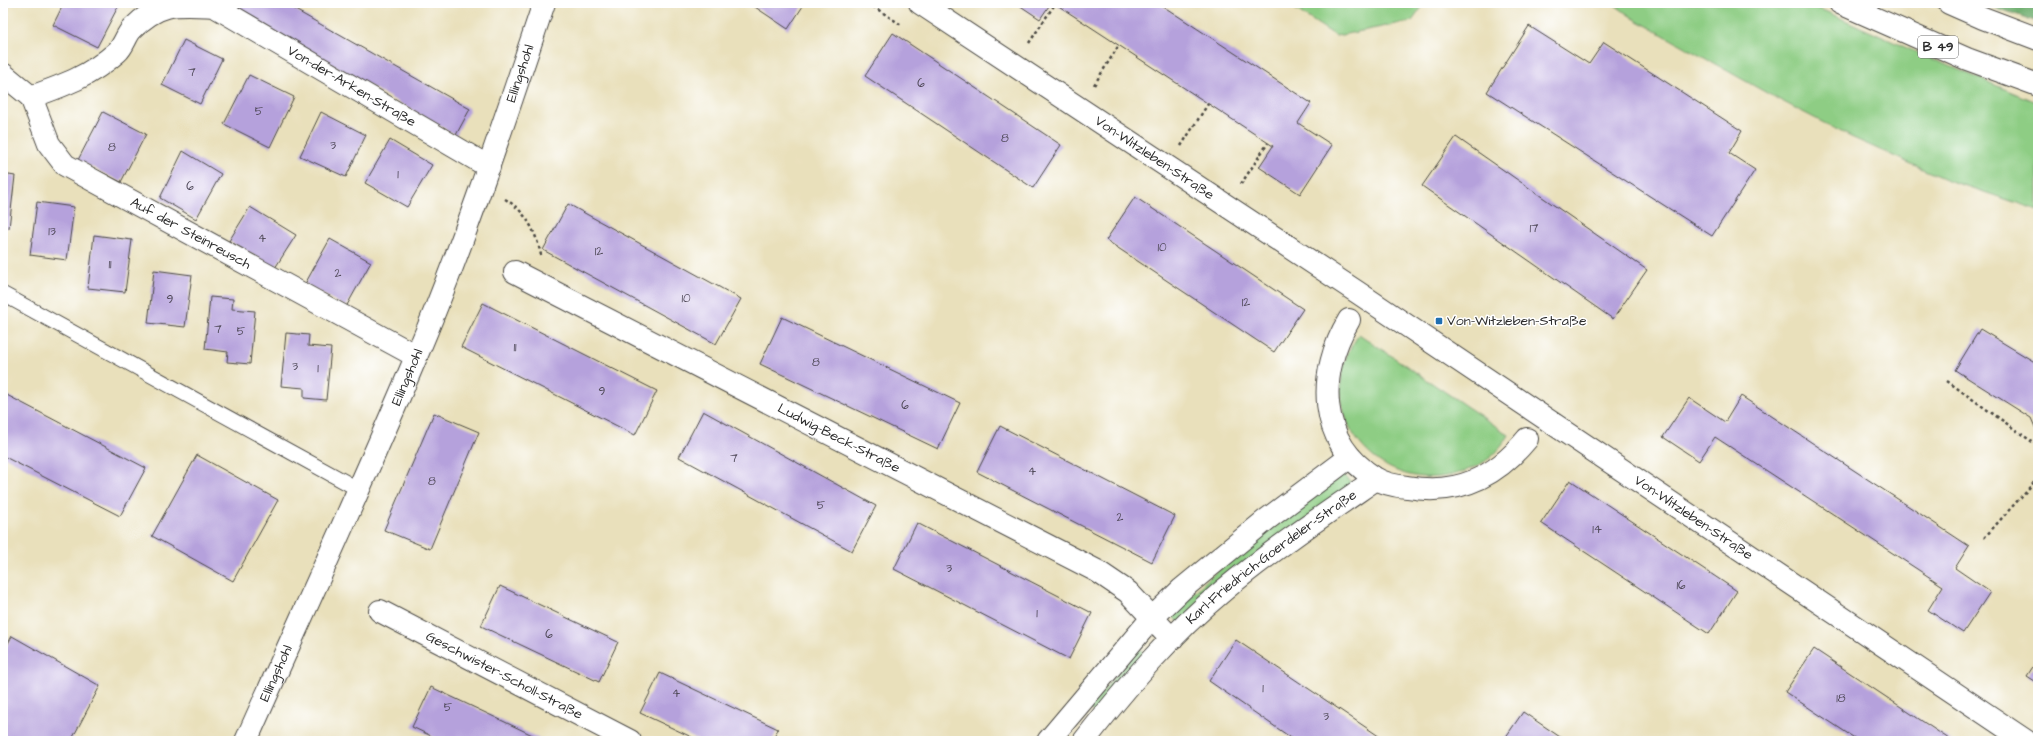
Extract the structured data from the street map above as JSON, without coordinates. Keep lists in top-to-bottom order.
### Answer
{
  "streets": {
    "main road": [
      "B 49",
      "Ellingshohl",
      "Von-der-Arken-Straße",
      "Von-Witzleben-Straße",
      "Auf der Steinreusch",
      "Ludwig-Beck-Straße",
      "Karl-Friedrich-Goerdeler-Straße",
      "Geschwister-Scholl-Straße"
    ]
  },
  "crossings": [
    ["Ellingshohl", "Von-der-Arken-Straße"],
    ["Ellingshohl", "Auf der Steinreusch"],
    ["Von-der-Arken-Straße", "Auf der Steinreusch"]
  ],
  "places": {
    "transit": ["Von-Witzleben-Straße"]
  },
  "house_numbers": [
    "7",
    "6",
    "5",
    "8",
    "3",
    "8",
    "1",
    "6",
    "17",
    "13",
    "4",
    "10",
    "12",
    "11",
    "2",
    "10",
    "9",
    "12",
    "7",
    "5",
    "11",
    "8",
    "3",
    "1",
    "9",
    "6",
    "7",
    "4",
    "8",
    "5",
    "2",
    "14",
    "3",
    "16",
    "1",
    "6",
    "1",
    "4",
    "18",
    "5",
    "3"
  ]
}
